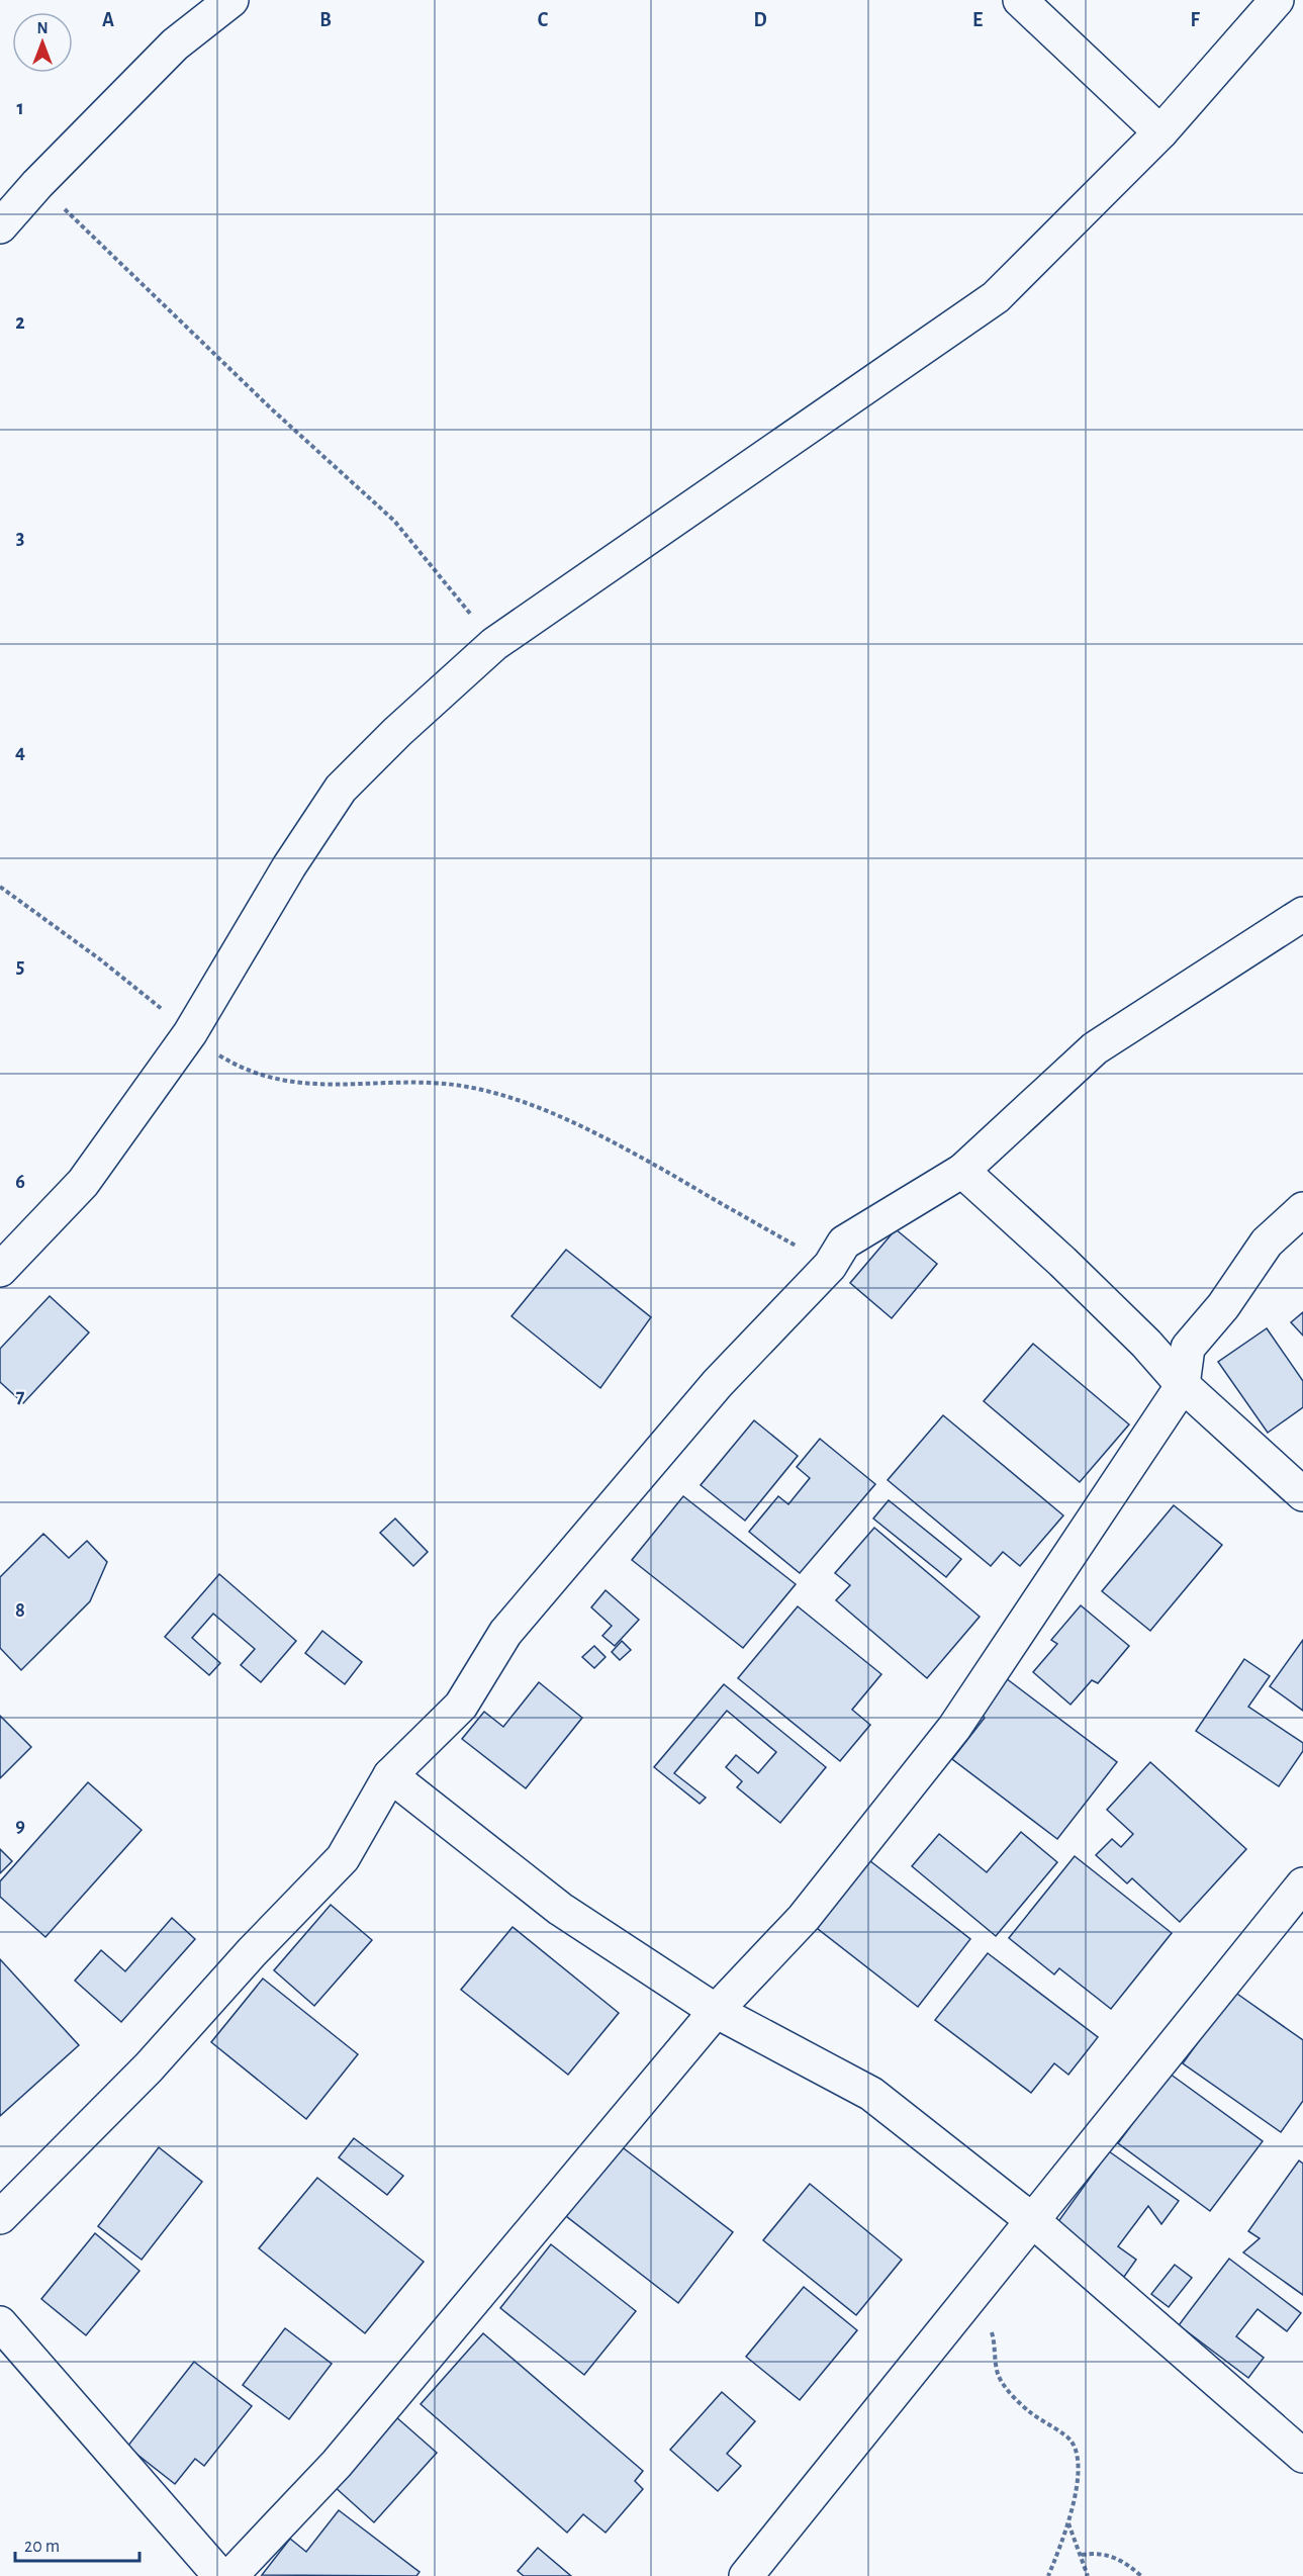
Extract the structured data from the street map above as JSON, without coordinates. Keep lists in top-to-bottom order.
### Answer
{
  "scale_bar": "20 m",
  "north": "top",
  "grid": {
    "columns": [
      "A",
      "B",
      "C",
      "D",
      "E",
      "F"
    ],
    "rows": [
      "1",
      "2",
      "3",
      "4",
      "5",
      "6",
      "7",
      "8",
      "9"
    ]
  }
}
